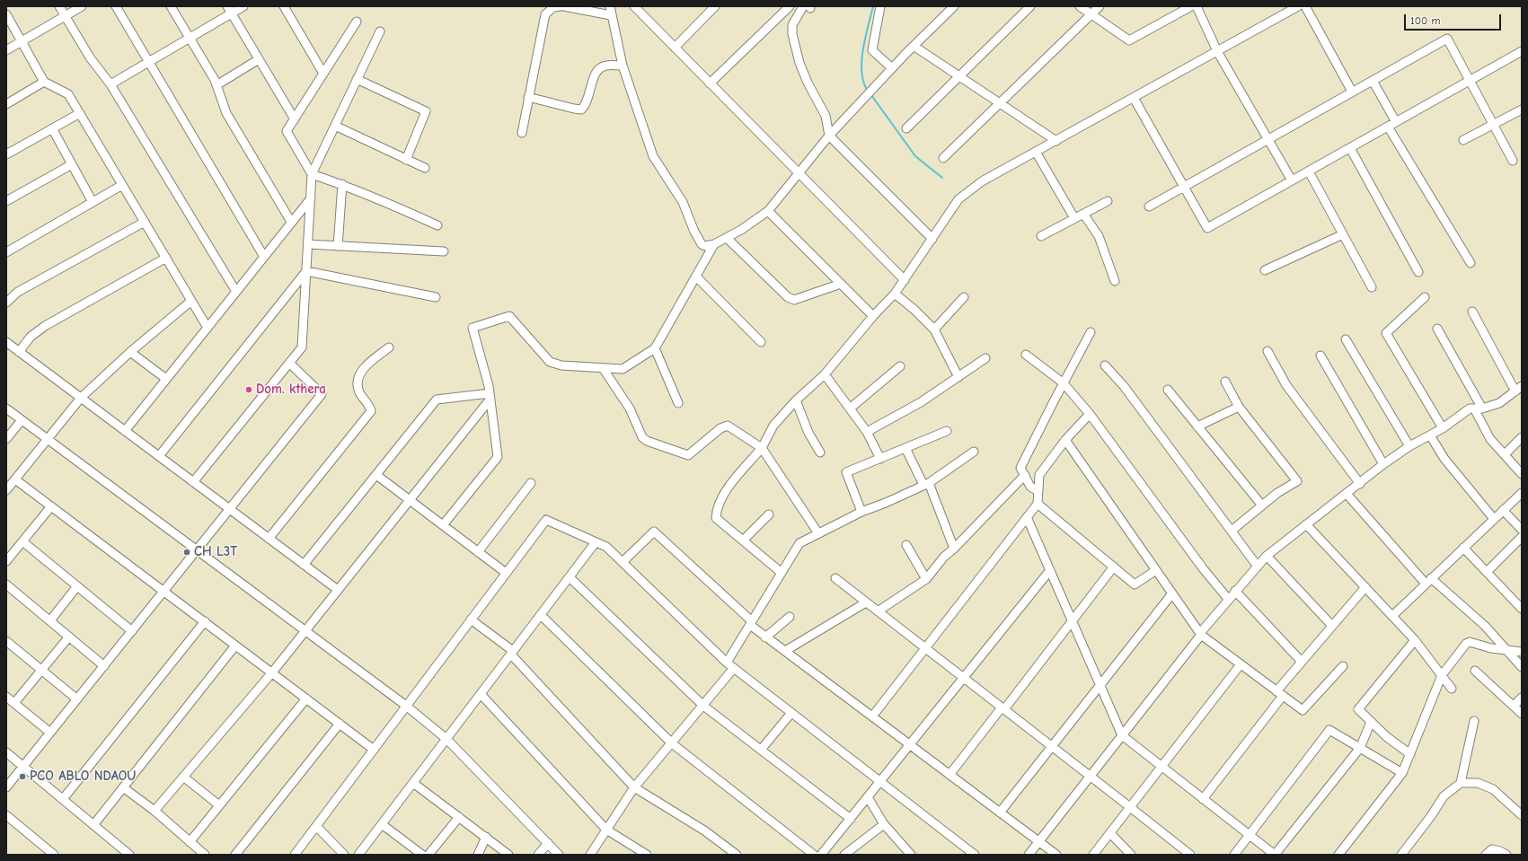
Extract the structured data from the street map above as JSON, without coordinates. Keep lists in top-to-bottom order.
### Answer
{
  "places": ["Dom. kthera", "CH L3T", "PCO ABLO NDAOU"],
  "scale_bar": "100 m"
}
